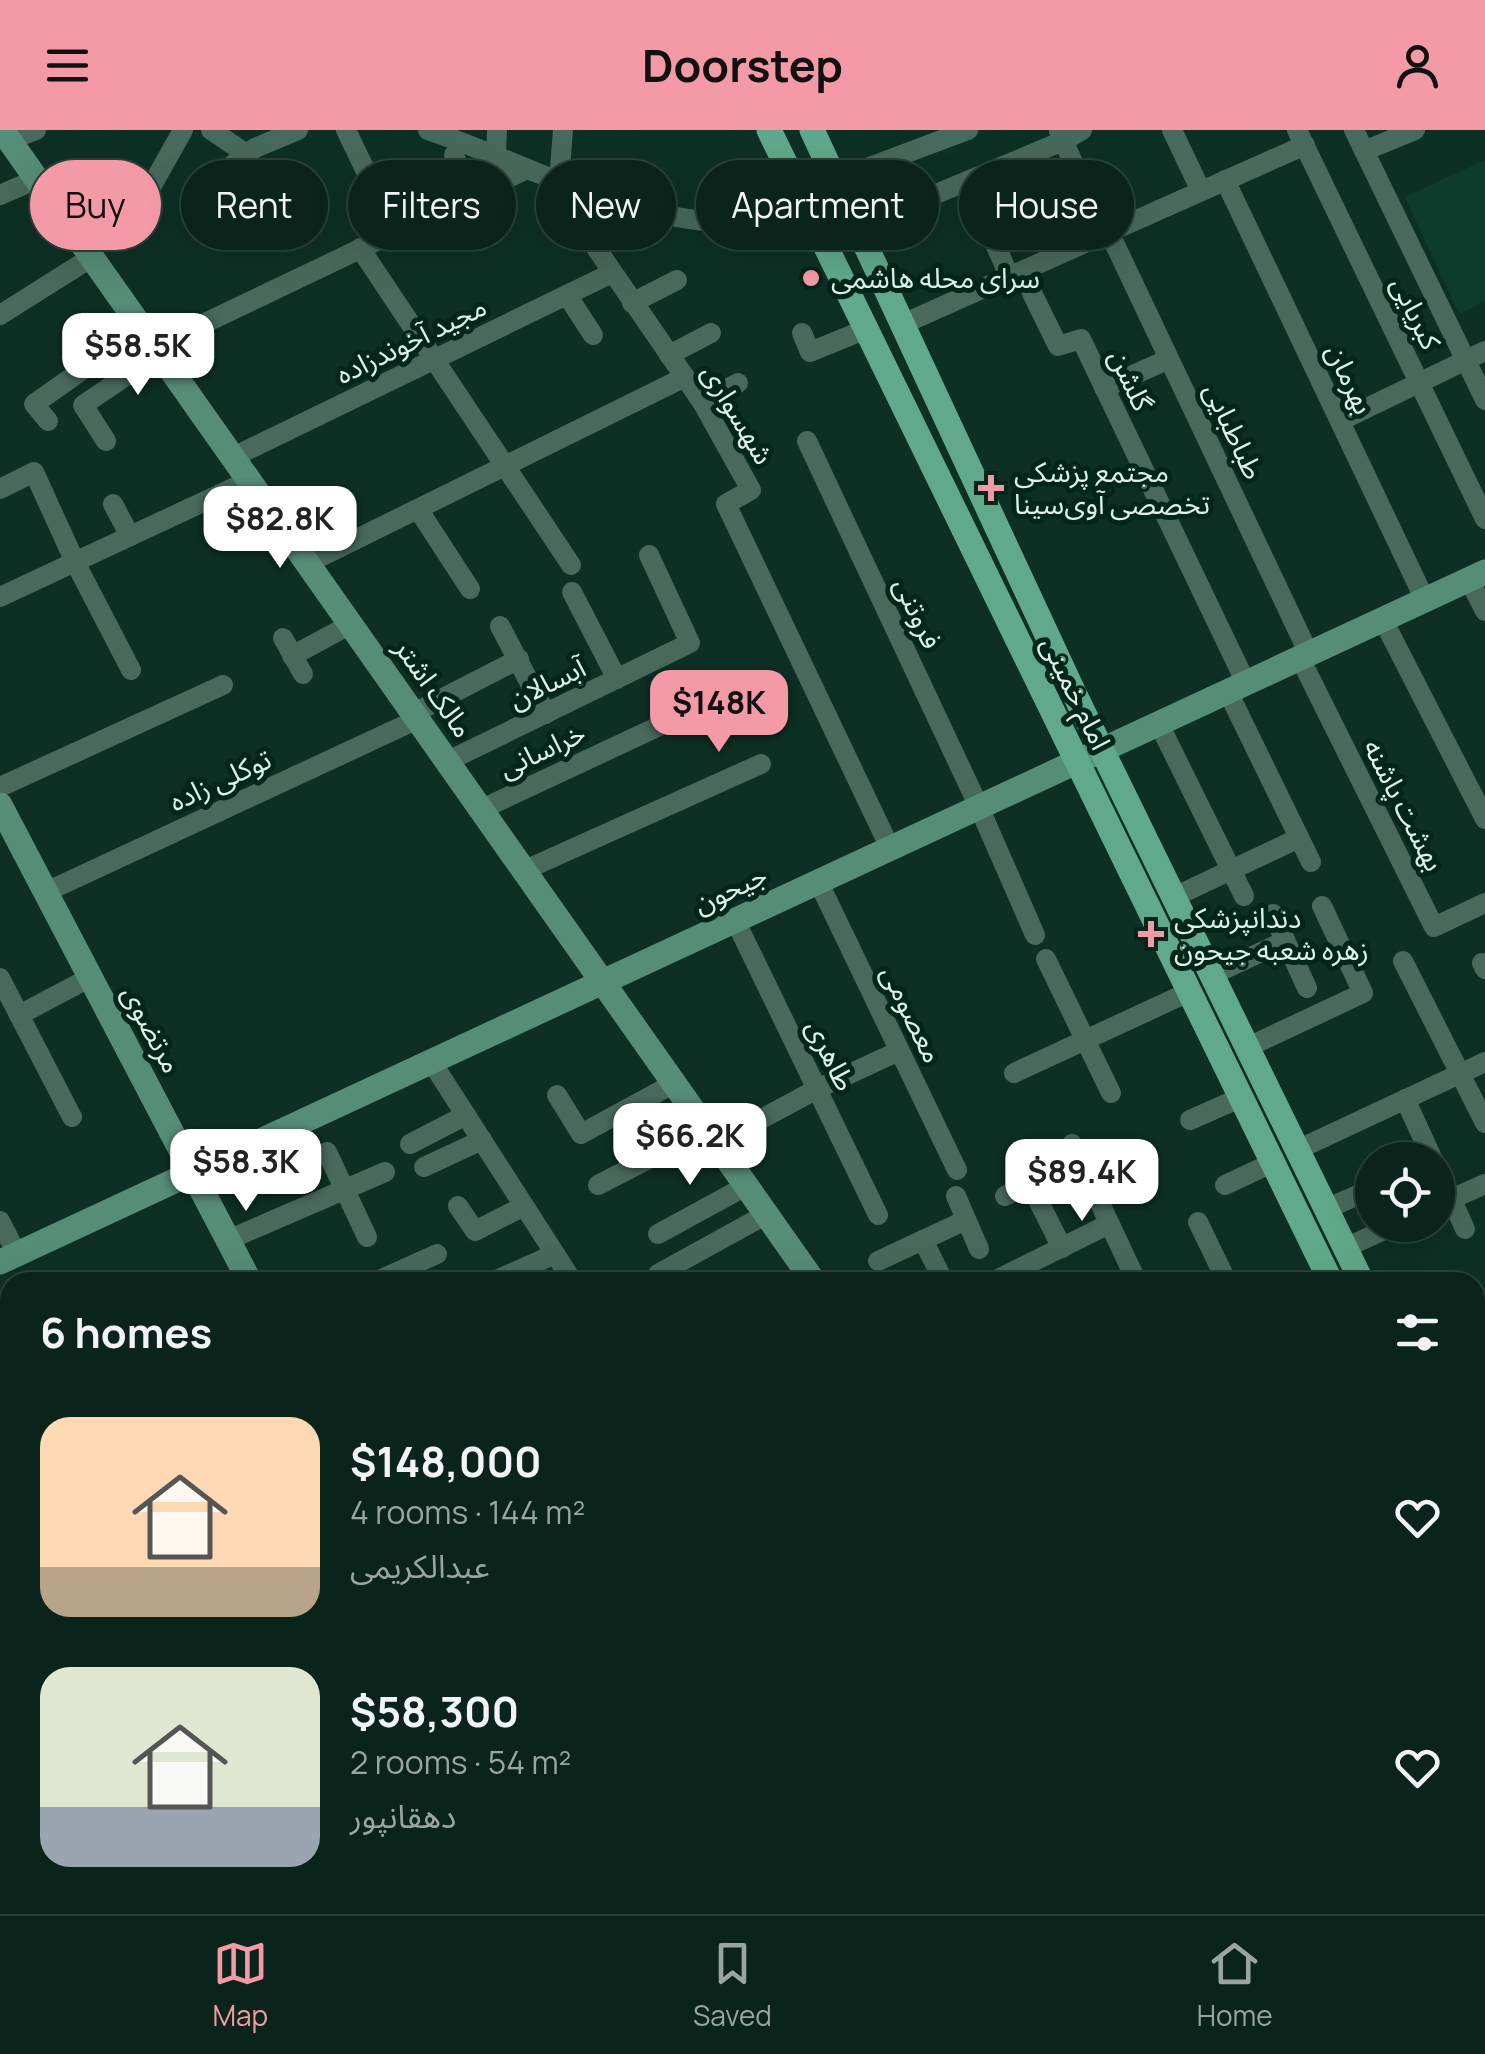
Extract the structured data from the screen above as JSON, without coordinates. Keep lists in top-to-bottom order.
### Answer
{
  "streets": {
    "main road": [
      "مالک اشتر",
      "امام خمینی",
      "جیحون",
      "مرتضوی"
    ],
    "street": [
      "کبریایی",
      "مجید آخوندزاده",
      "بهرمان",
      "گلشن",
      "شهسواری",
      "طباطبایی",
      "فروتنی",
      "آبسالان",
      "خراسانی",
      "توکلی زاده",
      "بهشت پاشنه",
      "معصومی",
      "طاهری"
    ]
  },
  "crossings": [
    ["مجید آخوندزاده", "شهسواری"],
    ["مجید آخوندزاده", "مالک اشتر"],
    ["بهرمان", "جیحون"],
    ["گلشن", "جیحون"],
    ["شهسواری", "جیحون"],
    ["طباطبایی", "بهشت پاشنه"],
    ["طباطبایی", "جیحون"],
    ["فروتنی", "جیحون"],
    ["آبسالان", "مالک اشتر"],
    ["مالک اشتر", "خراسانی"],
    ["مالک اشتر", "توکلی زاده"],
    ["مالک اشتر", "جیحون"],
    ["امام خمینی", "جیحون"],
    ["توکلی زاده", "مرتضوی"],
    ["بهشت پاشنه", "جیحون"],
    ["جیحون", "معصومی"],
    ["جیحون", "مرتضوی"],
    ["جیحون", "طاهری"]
  ],
  "places": {
    "other": ["سرای محله هاشمی"],
    "health": ["مجتمع پزشکی تخصصی آوی‌سینا", "دندانپزشکی زهره شعبه جیحون"]
  },
  "page": {
    "header": "Doorstep",
    "chip": [
      "Buy",
      "Rent",
      "Filters",
      "New",
      "Apartment",
      "House"
    ],
    "price": [
      "$58.5K",
      "$82.8K",
      "$148K",
      "$66.2K",
      "$58.3K",
      "$89.4K"
    ],
    "heading": "6 homes",
    "list": [
      {
        "name": "$148,000",
        "note": "4 rooms · 144 m² · عبدالکریمی"
      },
      {
        "name": "$58,300",
        "note": "2 rooms · 54 m² · دهقانپور"
      }
    ],
    "tabs": ["Map", "Saved", "Home"]
  }
}
